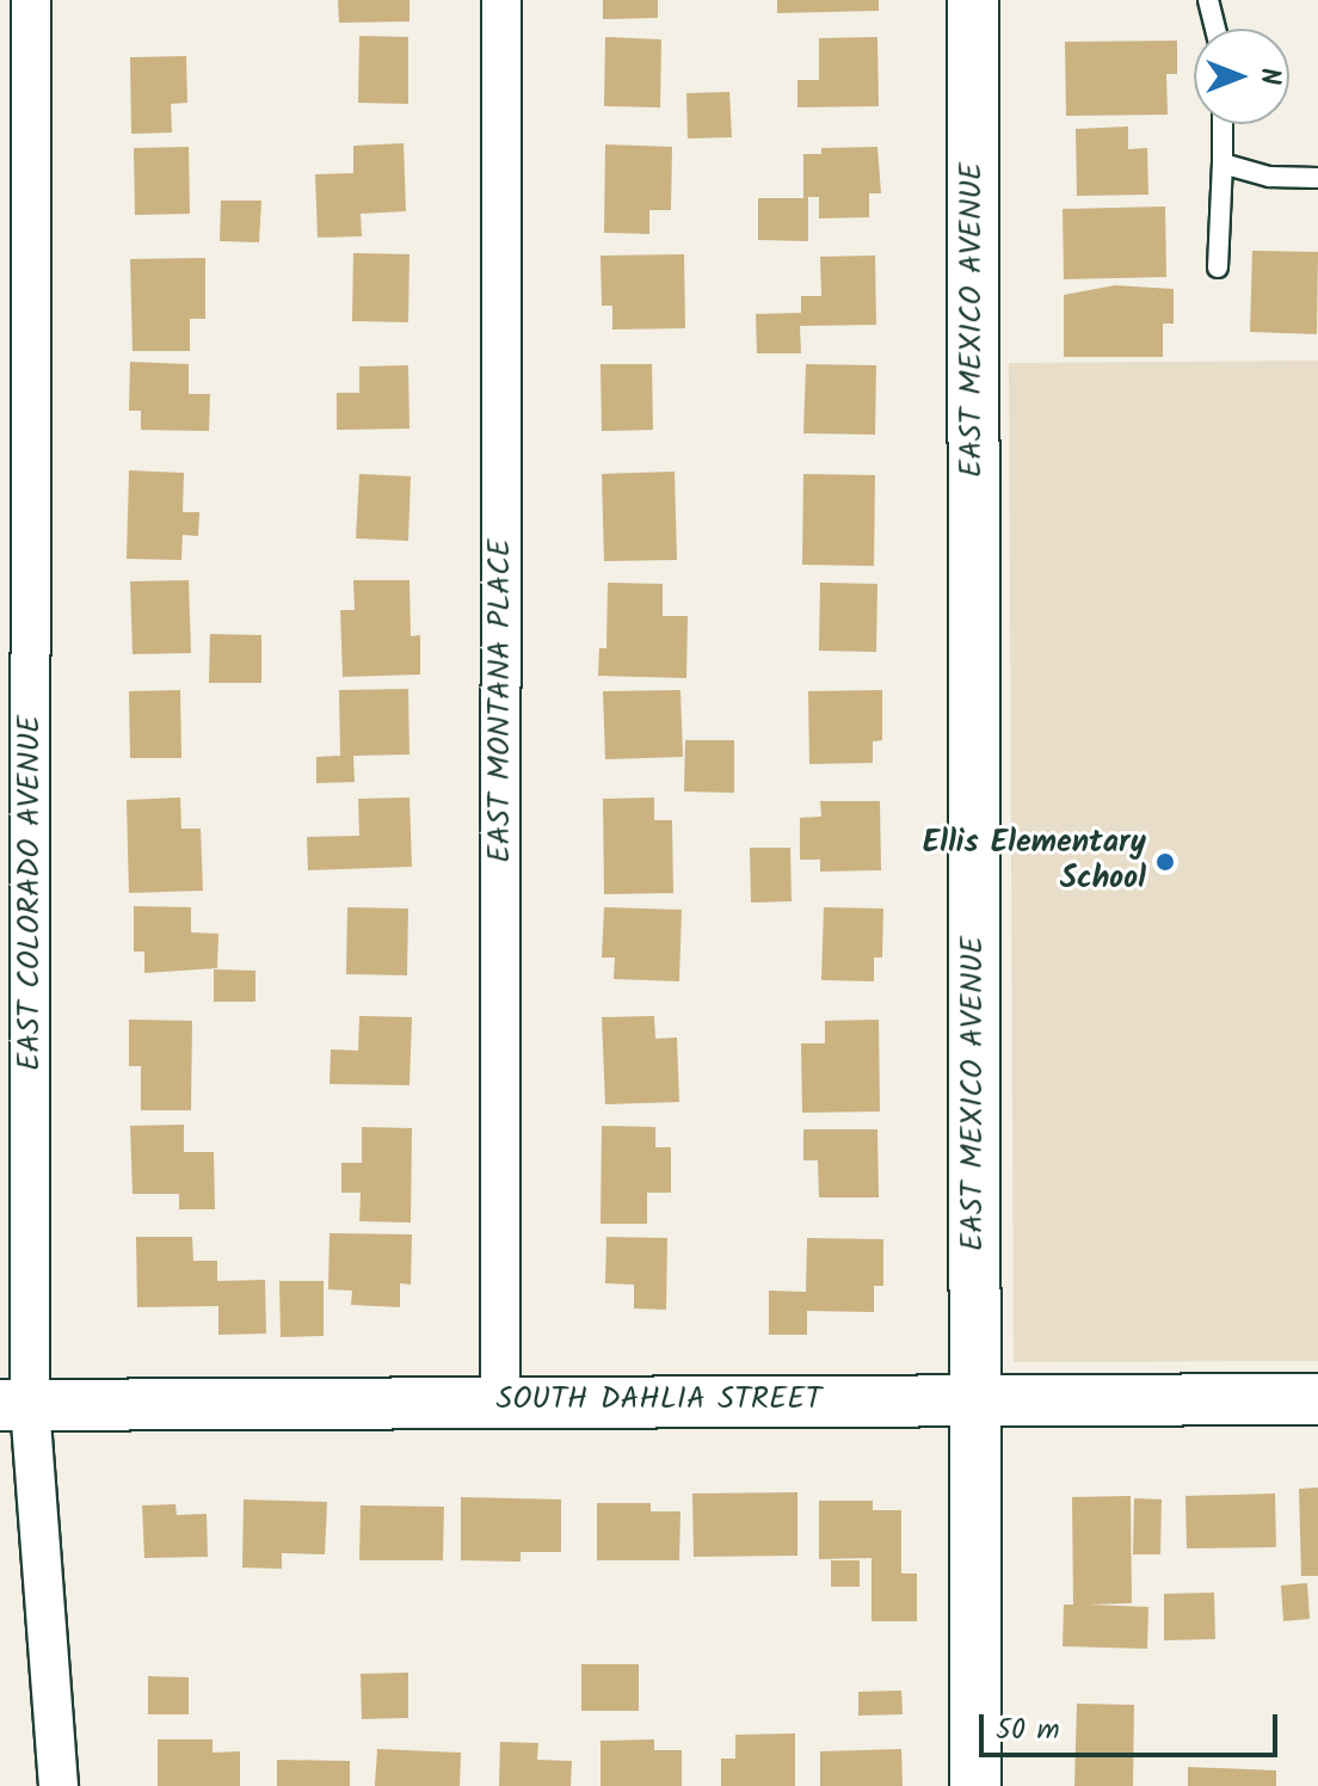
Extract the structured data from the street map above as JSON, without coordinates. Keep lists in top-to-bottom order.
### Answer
{
  "streets": {
    "street": [
      "EAST MEXICO AVENUE",
      "EAST MONTANA PLACE",
      "EAST COLORADO AVENUE",
      "SOUTH DAHLIA STREET"
    ]
  },
  "crossings": [
    ["EAST MEXICO AVENUE", "SOUTH DAHLIA STREET"],
    ["EAST MONTANA PLACE", "SOUTH DAHLIA STREET"],
    ["EAST COLORADO AVENUE", "SOUTH DAHLIA STREET"]
  ],
  "places": ["Ellis Elementary School"],
  "scale_bar": "50 m",
  "north": "right"
}
